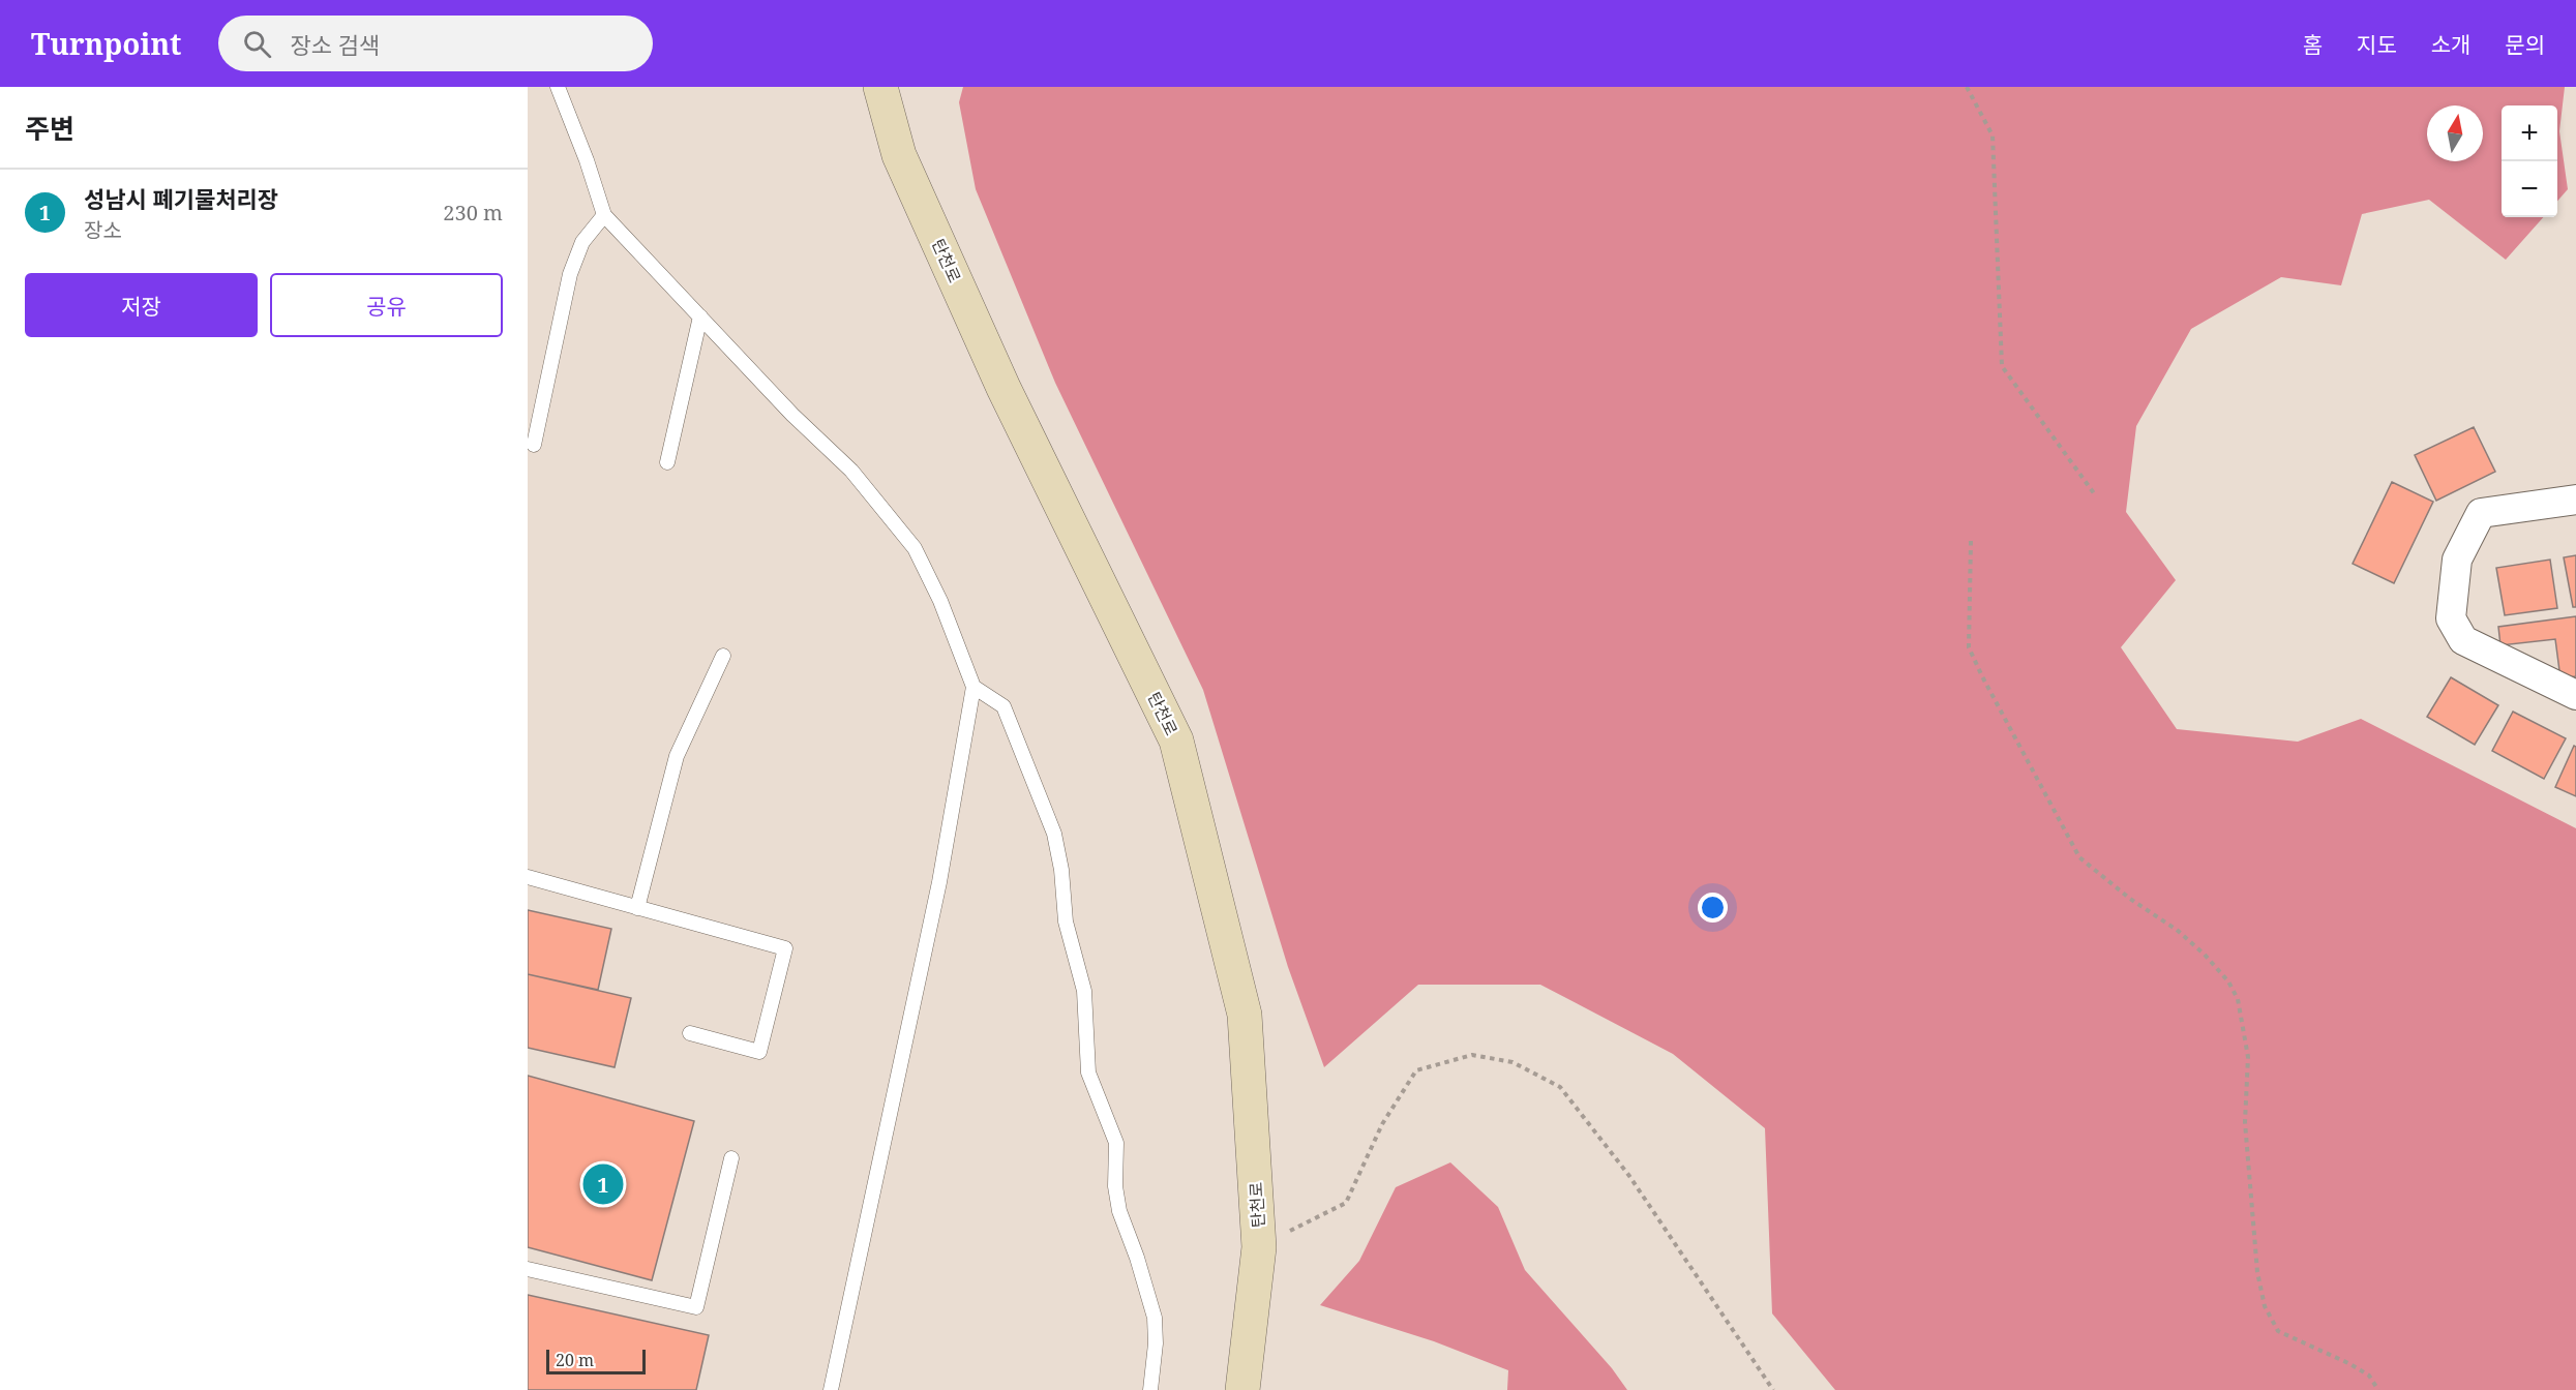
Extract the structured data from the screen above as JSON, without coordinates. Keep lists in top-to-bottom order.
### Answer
{
  "streets": {
    "main road": ["탄천로"]
  },
  "scale_bar": "20 m",
  "north": "top",
  "page": {
    "header": "Turnpoint",
    "search": "장소 검색",
    "nav": [
      "홈",
      "지도",
      "소개",
      "문의"
    ],
    "heading": "주변",
    "map_buttons": ["+", "−"],
    "list": [
      {
        "mark": "1",
        "name": "성남시 폐기물처리장",
        "note": "장소",
        "value": "230 m"
      }
    ],
    "buttons": ["저장", "공유"],
    "pins": "1",
    "scale": "20 m"
  }
}
